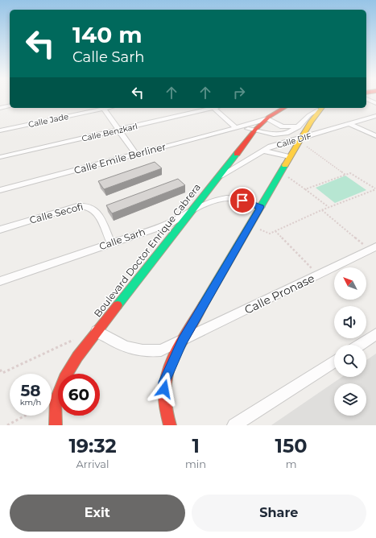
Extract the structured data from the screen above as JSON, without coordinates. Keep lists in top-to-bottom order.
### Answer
{
  "streets": {
    "main road": ["Boulevard Doctor Enrique Cabrera"],
    "street": [
      "Calle Jade",
      "Calle Benzkarl",
      "Calle DIF",
      "Calle Emile Berliner",
      "Calle Secofi",
      "Calle Sarh",
      "Calle Pronase"
    ]
  },
  "crossings": [
    ["Calle DIF", "Boulevard Doctor Enrique Cabrera"],
    ["Calle Emile Berliner", "Boulevard Doctor Enrique Cabrera"],
    ["Calle Secofi", "Calle Sarh"],
    ["Calle Sarh", "Boulevard Doctor Enrique Cabrera"],
    ["Boulevard Doctor Enrique Cabrera", "Calle Pronase"]
  ],
  "north": "top left",
  "page": {
    "turn": ["140 m", "Calle Sarh"],
    "speed": "58 km/h",
    "limit": "60",
    "eta": [
      "19:32",
      "Arrival",
      "1",
      "min",
      "150",
      "m"
    ],
    "buttons": ["Exit", "Share"]
  }
}
